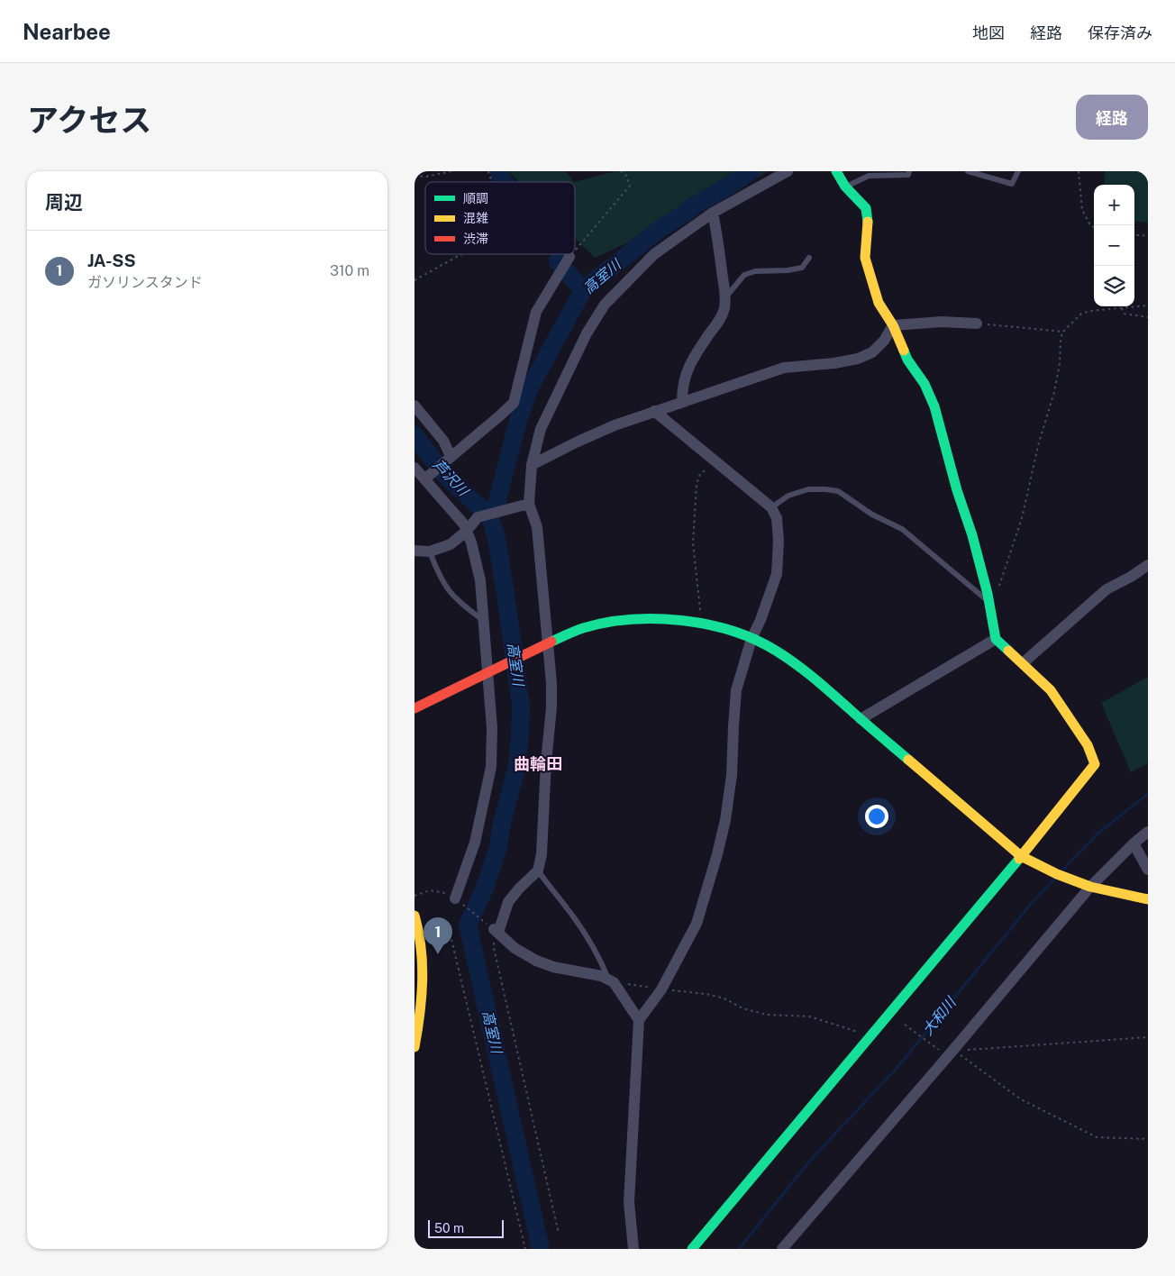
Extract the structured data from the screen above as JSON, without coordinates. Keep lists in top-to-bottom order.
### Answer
{
  "districts": ["曲輪田"],
  "water": ["高室川", "芦沢川", "大和川"],
  "legend": ["順調", "混雑", "渋滞"],
  "scale_bar": "50 m",
  "page": {
    "header": "Nearbee",
    "nav": ["地図", "経路", "保存済み"],
    "title": "アクセス",
    "buttons": "経路",
    "heading": "周辺",
    "map_buttons": ["+", "−"],
    "list": [
      {
        "mark": "1",
        "name": "JA-SS",
        "note": "ガソリンスタンド",
        "value": "310 m"
      }
    ],
    "pins": "1",
    "scale": "50 m"
  }
}
